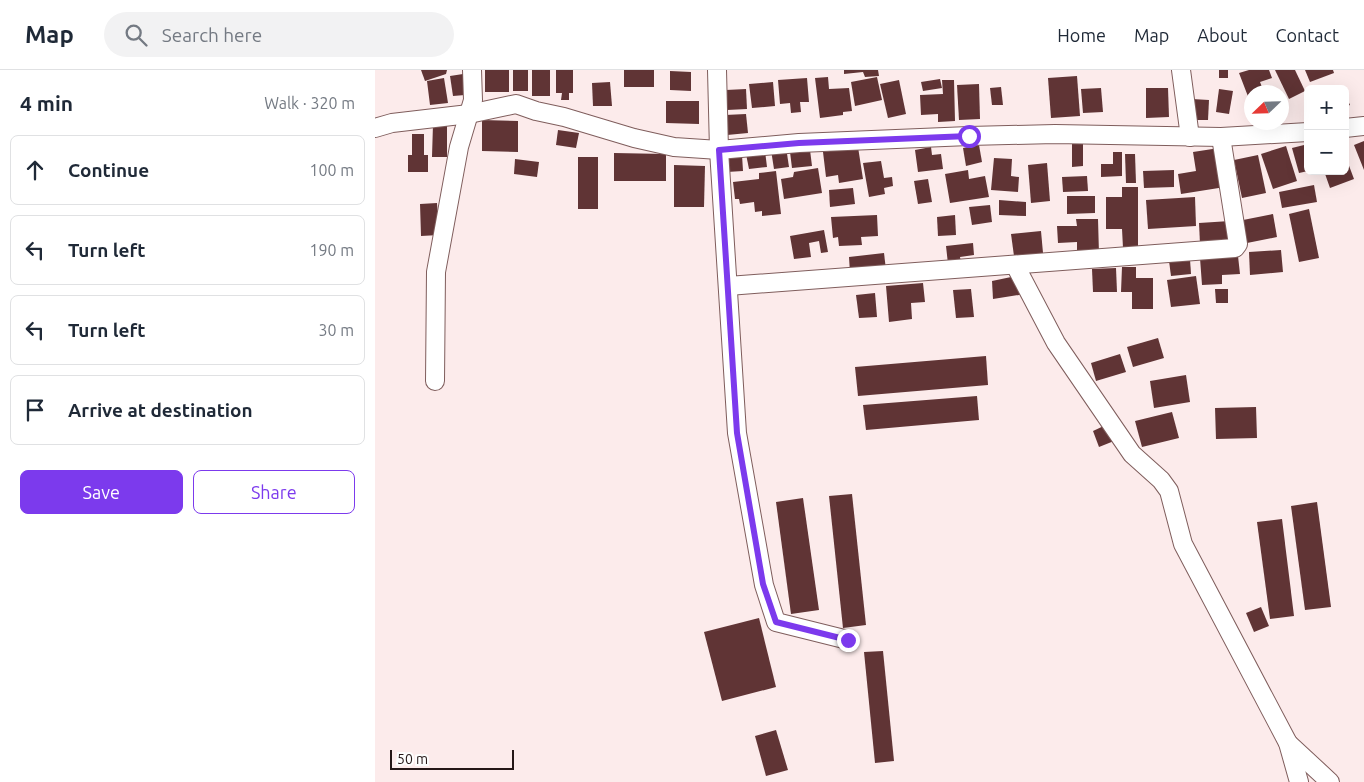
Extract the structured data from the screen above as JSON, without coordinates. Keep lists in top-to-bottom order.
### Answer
{
  "scale_bar": "50 m",
  "north": "bottom left",
  "page": {
    "header": "Map",
    "search": "Search here",
    "nav": [
      "Home",
      "Map",
      "About",
      "Contact"
    ],
    "heading": ["4 min", "Walk · 320 m"],
    "map_buttons": ["+", "−"],
    "list": [
      ["Continue", "100 m"],
      ["Turn left", "190 m"],
      ["Turn left", "30 m"],
      "Arrive at destination"
    ],
    "buttons": ["Save", "Share"],
    "scale": "50 m"
  }
}
